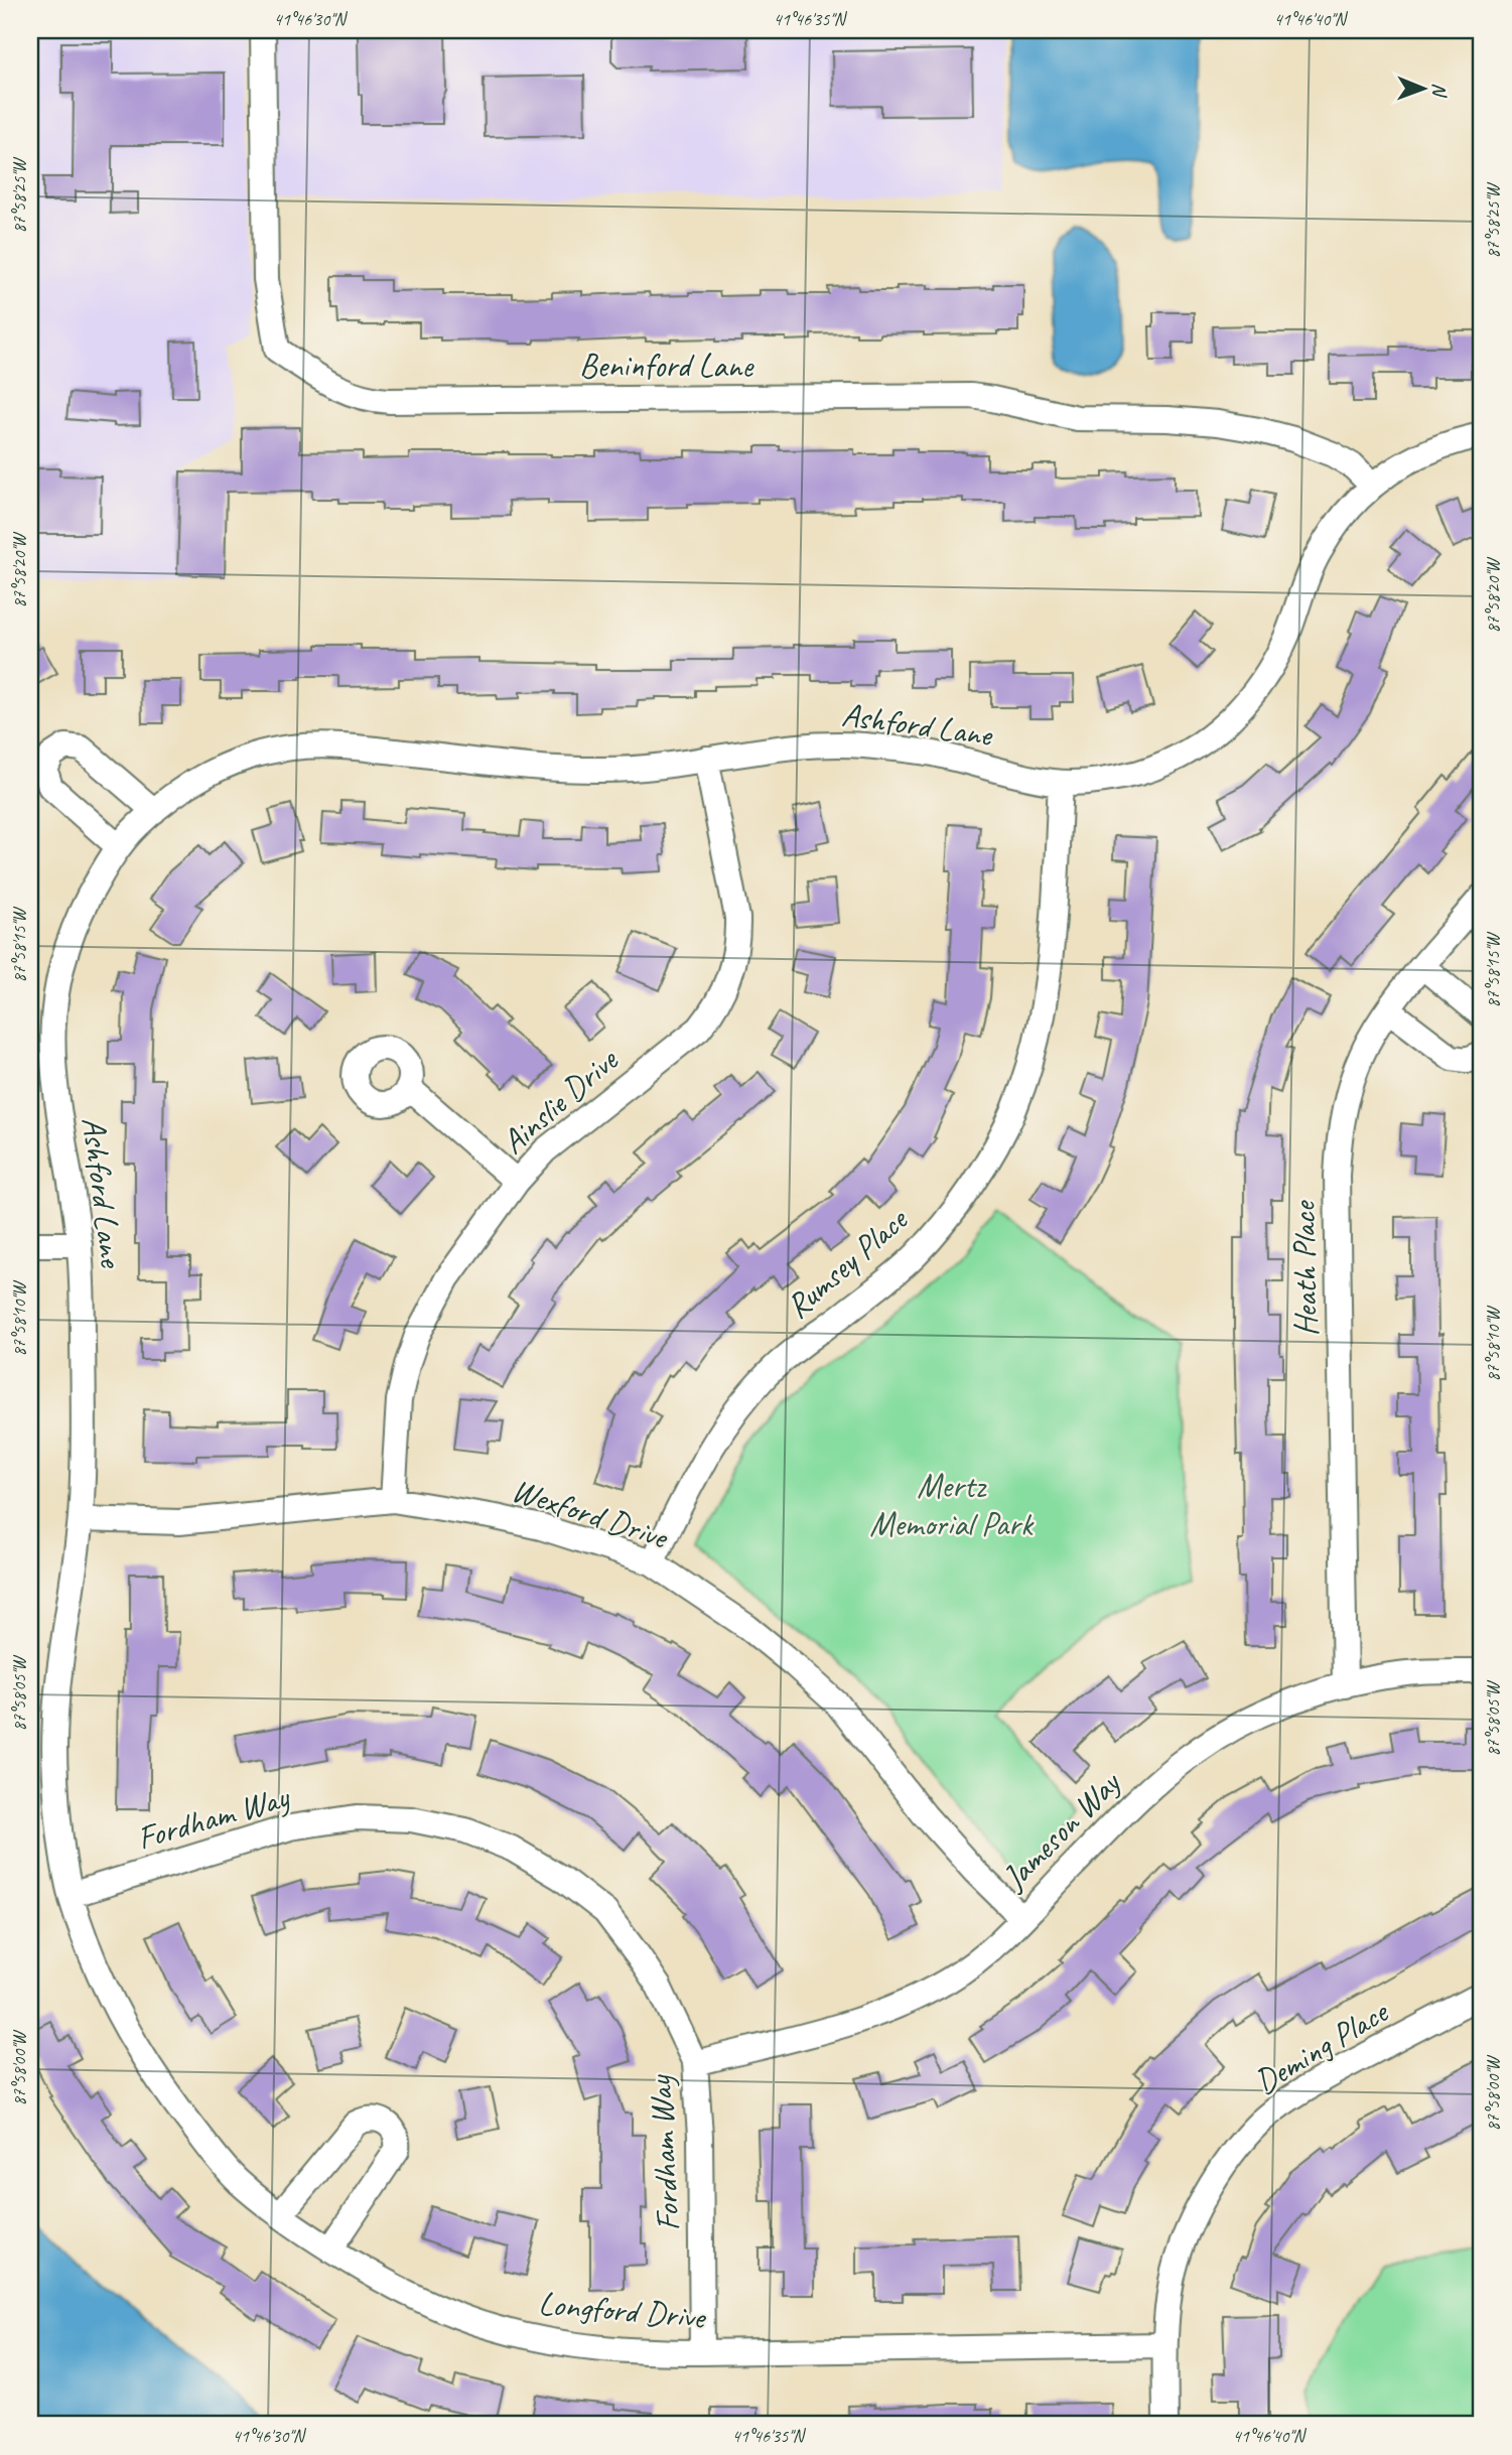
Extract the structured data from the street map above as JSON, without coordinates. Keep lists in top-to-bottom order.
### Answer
{
  "streets": {
    "street": [
      "Beninford Lane",
      "Ashford Lane",
      "Ainslie Drive",
      "Rumsey Place",
      "Heath Place",
      "Wexford Drive",
      "Fordham Way",
      "Jameson Way",
      "Deming Place",
      "Longford Drive"
    ]
  },
  "crossings": [
    ["Beninford Lane", "Ashford Lane"],
    ["Ashford Lane", "Ainslie Drive"],
    ["Ashford Lane", "Rumsey Place"],
    ["Ashford Lane", "Wexford Drive"],
    ["Ashford Lane", "Fordham Way"],
    ["Ashford Lane", "Longford Drive"],
    ["Ainslie Drive", "Wexford Drive"],
    ["Rumsey Place", "Wexford Drive"],
    ["Heath Place", "Jameson Way"],
    ["Wexford Drive", "Jameson Way"],
    ["Fordham Way", "Jameson Way"],
    ["Fordham Way", "Longford Drive"],
    ["Deming Place", "Longford Drive"]
  ],
  "parks": ["Mertz Memorial Park"],
  "north": "right",
  "coordinates": [
    "41°46'30\"N",
    "41°46'35\"N",
    "41°46'40\"N",
    "87°58'25\"W",
    "87°58'20\"W",
    "87°58'15\"W",
    "87°58'10\"W",
    "87°58'05\"W",
    "87°58'00\"W"
  ]
}
